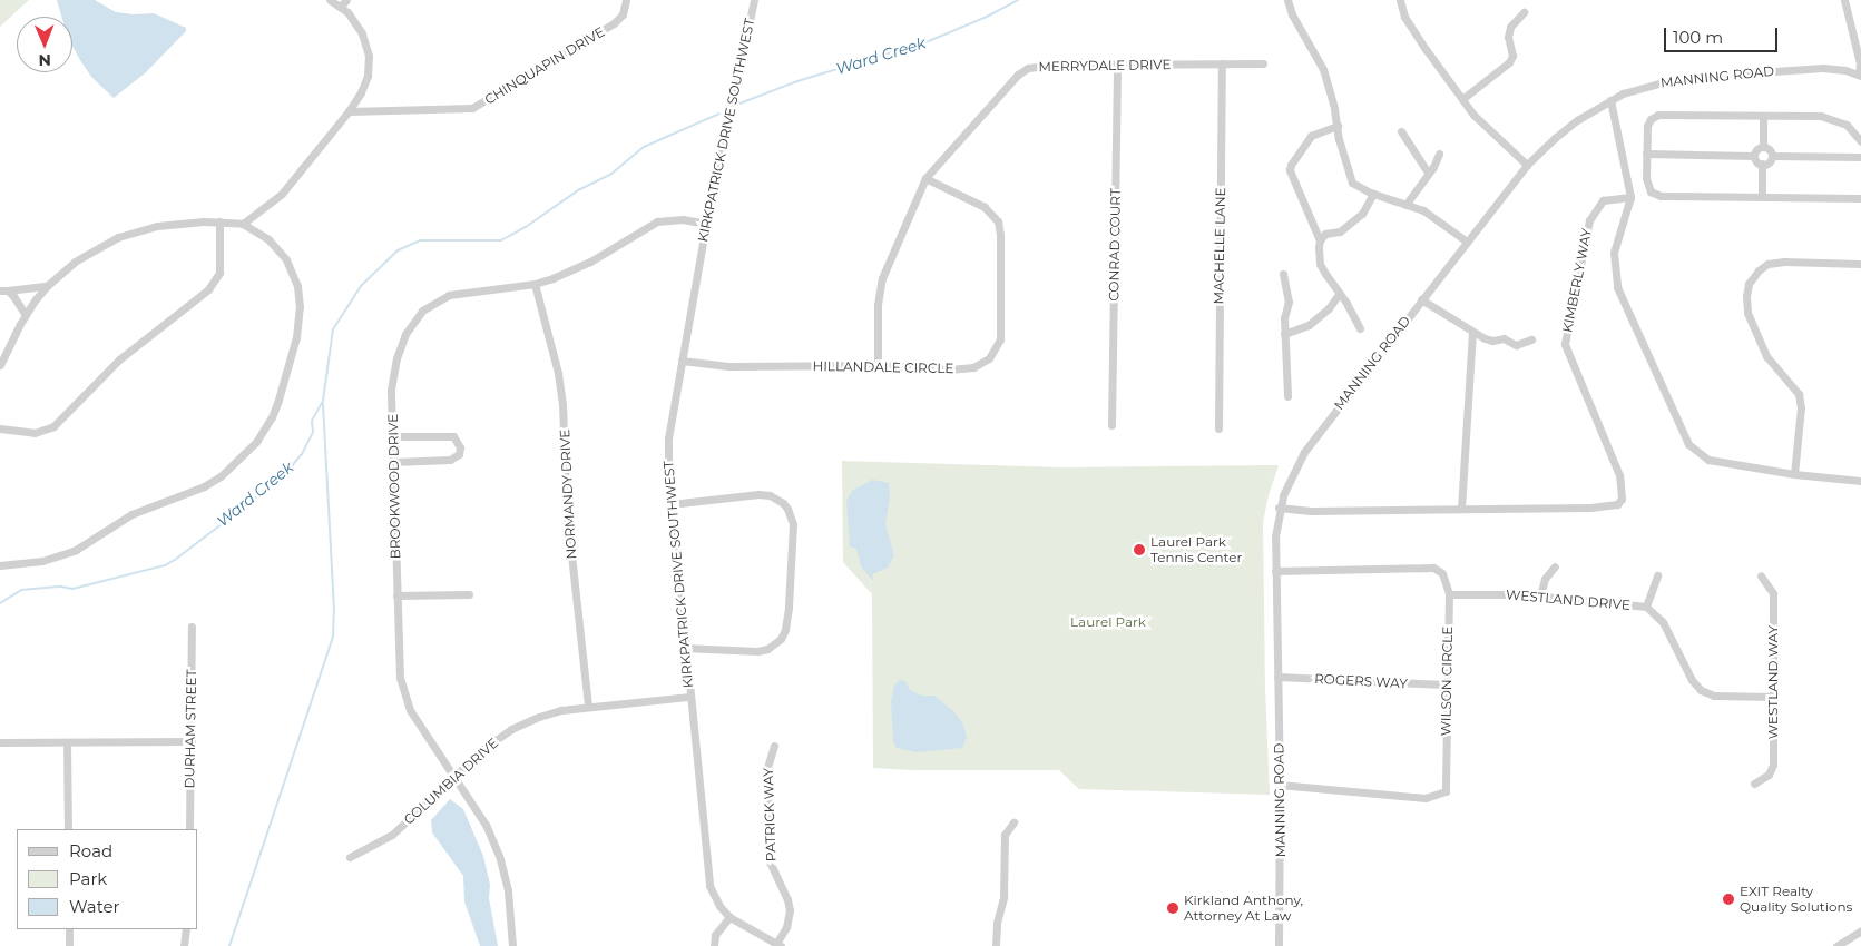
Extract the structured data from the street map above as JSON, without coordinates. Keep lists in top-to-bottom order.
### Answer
{
  "streets": {
    "street": [
      "CHINQUAPIN DRIVE",
      "MERRYDALE DRIVE",
      "MANNING ROAD",
      "KIRKPATRICK DRIVE SOUTHWEST",
      "CONRAD COURT",
      "MACHELLE LANE",
      "KIMBERLY WAY",
      "HILLANDALE CIRCLE",
      "BROOKWOOD DRIVE",
      "NORMANDY DRIVE",
      "WESTLAND DRIVE",
      "ROGERS WAY",
      "WILSON CIRCLE",
      "WESTLAND WAY",
      "DURHAM STREET",
      "COLUMBIA DRIVE",
      "PATRICK WAY"
    ]
  },
  "crossings": [
    ["MERRYDALE DRIVE", "CONRAD COURT"],
    ["MERRYDALE DRIVE", "MACHELLE LANE"],
    ["MERRYDALE DRIVE", "HILLANDALE CIRCLE"],
    ["MANNING ROAD", "ROGERS WAY"],
    ["MANNING ROAD", "WILSON CIRCLE"],
    ["KIRKPATRICK DRIVE SOUTHWEST", "HILLANDALE CIRCLE"],
    ["KIRKPATRICK DRIVE SOUTHWEST", "BROOKWOOD DRIVE"],
    ["KIRKPATRICK DRIVE SOUTHWEST", "COLUMBIA DRIVE"],
    ["KIRKPATRICK DRIVE SOUTHWEST", "PATRICK WAY"],
    ["BROOKWOOD DRIVE", "NORMANDY DRIVE"],
    ["BROOKWOOD DRIVE", "COLUMBIA DRIVE"],
    ["NORMANDY DRIVE", "COLUMBIA DRIVE"],
    ["WESTLAND DRIVE", "WILSON CIRCLE"],
    ["WESTLAND DRIVE", "WESTLAND WAY"],
    ["ROGERS WAY", "WILSON CIRCLE"]
  ],
  "water": ["Ward Creek"],
  "parks": ["Laurel Park"],
  "places": ["Laurel Park Tennis Center", "EXIT Realty Quality Solutions", "Kirkland Anthony, Attorney At Law"],
  "legend": ["Road", "Park", "Water"],
  "scale_bar": "100 m",
  "north": "bottom"
}
